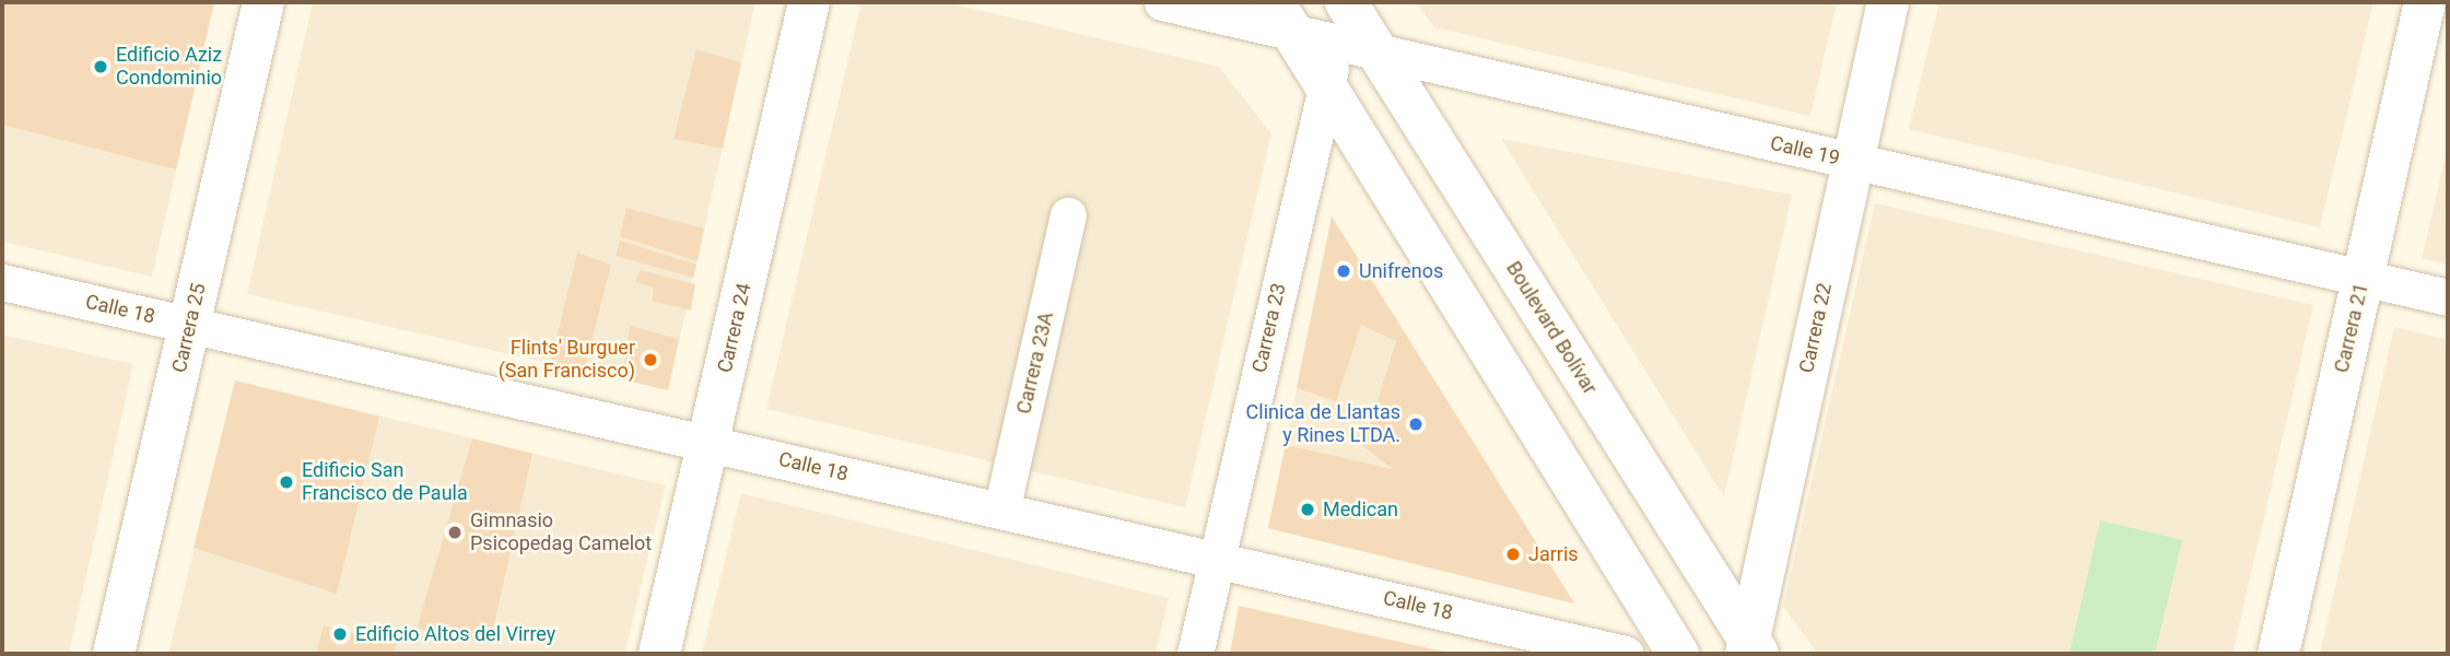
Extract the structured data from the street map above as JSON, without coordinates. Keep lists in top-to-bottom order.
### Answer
{
  "streets": {
    "street": [
      "Calle 19",
      "Calle 18",
      "Carrera 25",
      "Carrera 24",
      "Carrera 23",
      "Boulevard Bolívar",
      "Carrera 22",
      "Carrera 21",
      "Carrera 23A"
    ]
  },
  "crossings": [
    ["Calle 19", "Carrera 23"],
    ["Calle 19", "Boulevard Bolívar"],
    ["Calle 19", "Carrera 22"],
    ["Calle 19", "Carrera 21"],
    ["Calle 18", "Carrera 25"],
    ["Calle 18", "Carrera 24"],
    ["Calle 18", "Carrera 23"],
    ["Calle 18", "Carrera 23A"],
    ["Carrera 23", "Boulevard Bolívar"],
    ["Boulevard Bolívar", "Carrera 22"]
  ],
  "places": [
    "Edificio Aziz Condominio",
    "Unifrenos",
    "Flints' Burguer (San Francisco)",
    "Clinica de Llantas y Rines LTDA.",
    "Edificio San Francisco de Paula",
    "Medican",
    "Gimnasio Psicopedag Camelot",
    "Jarris",
    "Edificio Altos del Virrey"
  ]
}
